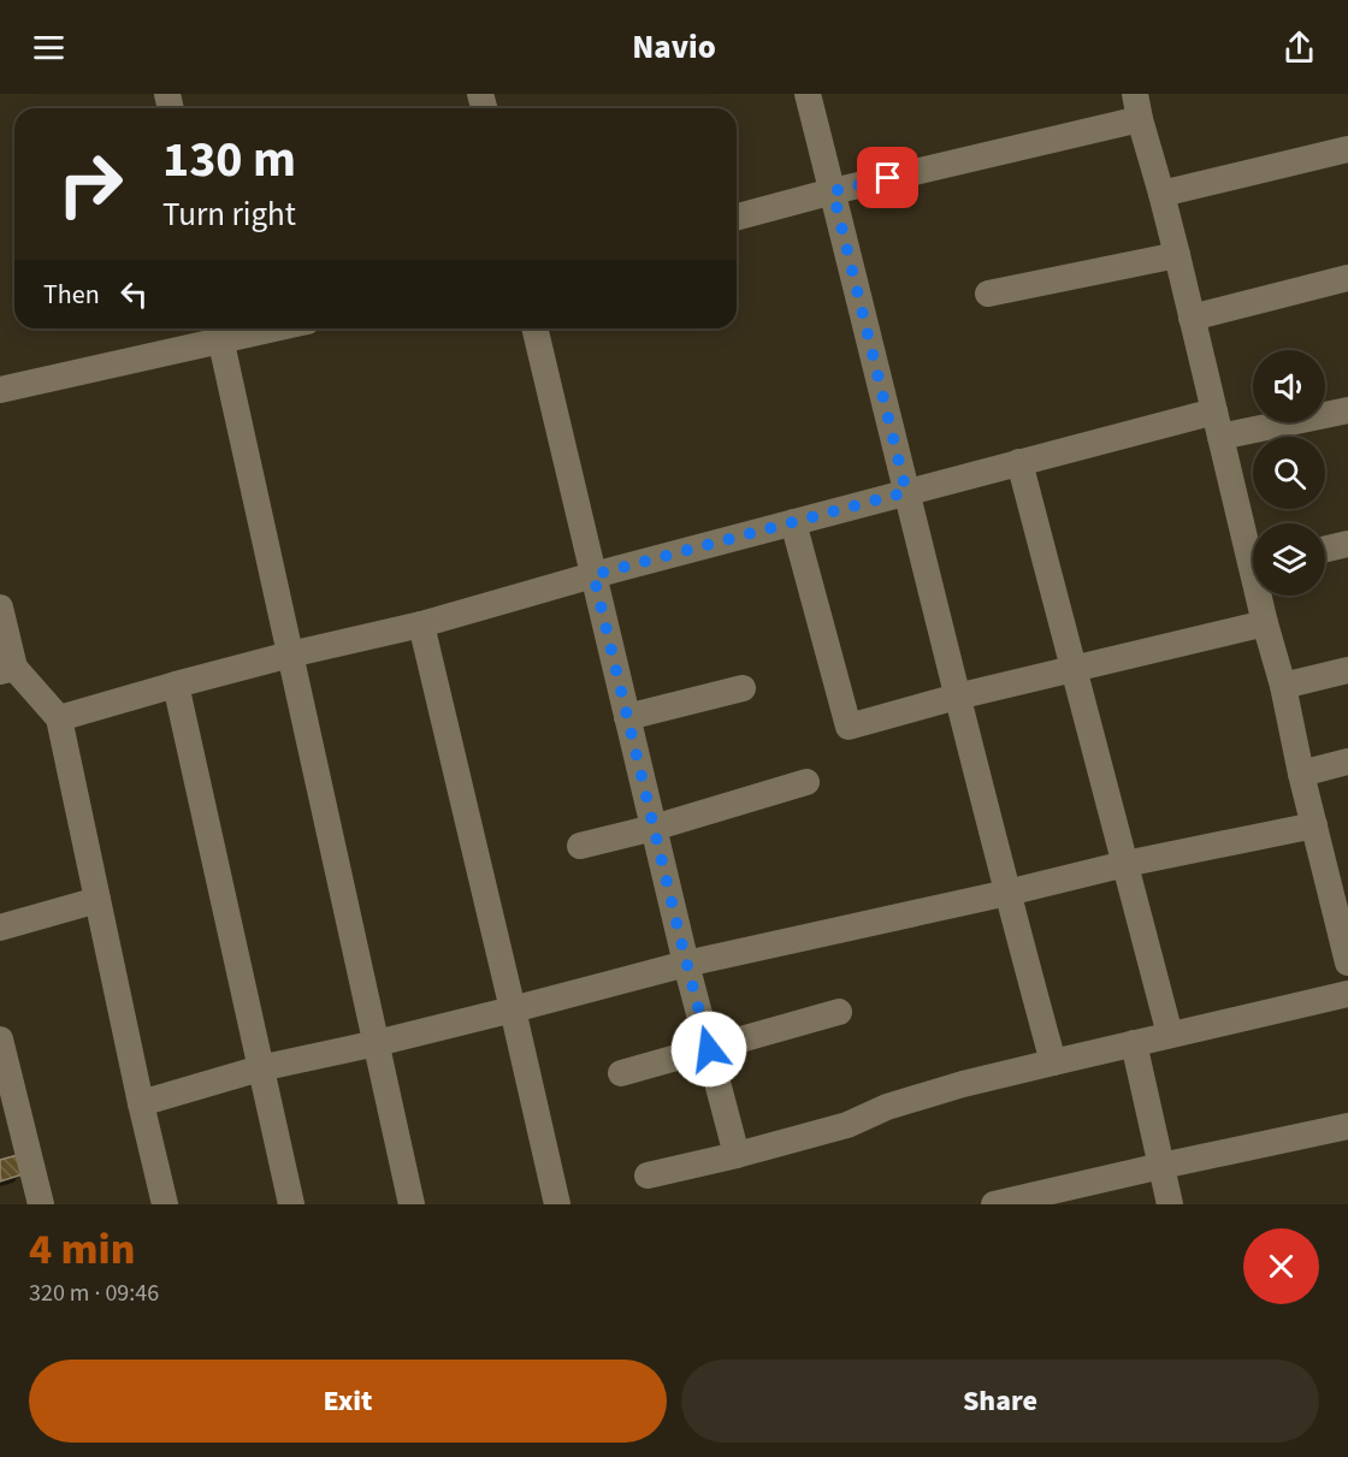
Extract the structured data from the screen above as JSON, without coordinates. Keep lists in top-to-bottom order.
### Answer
{
  "page": {
    "header": "Navio",
    "turn": ["130 m", "Turn right"],
    "then": "Then",
    "heading": ["4 min", "320 m · 09:46"],
    "buttons": ["Exit", "Share"]
  }
}
